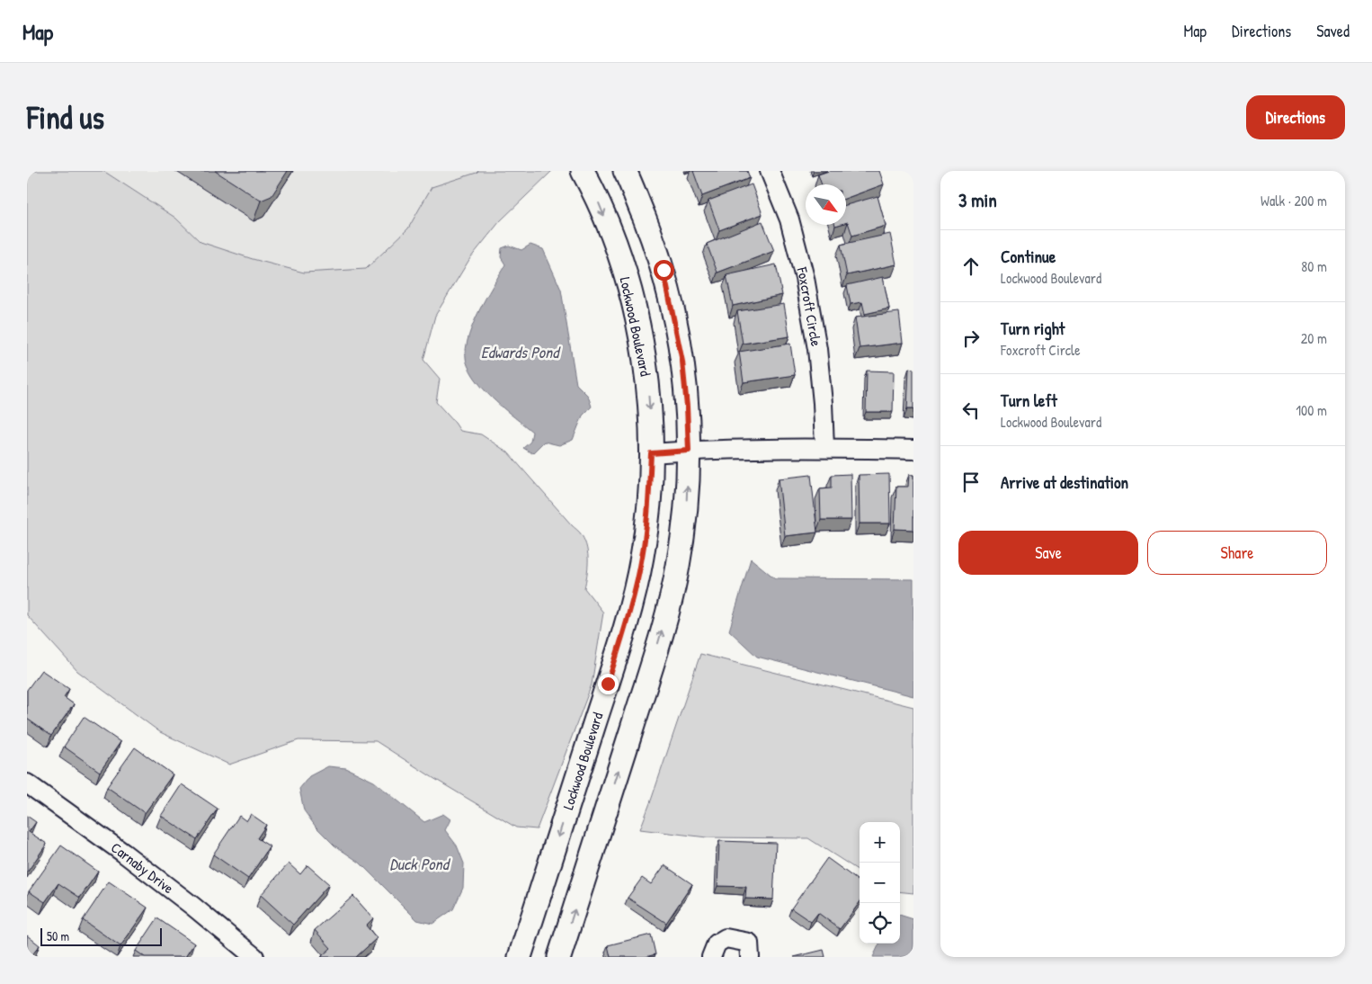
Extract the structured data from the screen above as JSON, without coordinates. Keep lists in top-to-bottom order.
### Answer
{
  "streets": {
    "main road": ["Lockwood Boulevard"],
    "street": ["Foxcroft Circle", "Carnaby Drive"]
  },
  "water": ["Edwards Pond", "Duck Pond"],
  "scale_bar": "50 m",
  "north": "bottom right",
  "page": {
    "header": "Map",
    "nav": ["Map", "Directions", "Saved"],
    "buttons": [
      "Directions",
      ["Save", "Share"]
    ],
    "title": "Find us",
    "heading": ["3 min", "Walk · 200 m"],
    "list": [
      ["Continue", "Lockwood Boulevard", "80 m"],
      ["Turn right", "Foxcroft Circle", "20 m"],
      ["Turn left", "Lockwood Boulevard", "100 m"],
      "Arrive at destination"
    ],
    "map_buttons": ["+", "−"],
    "scale": "50 m"
  }
}
